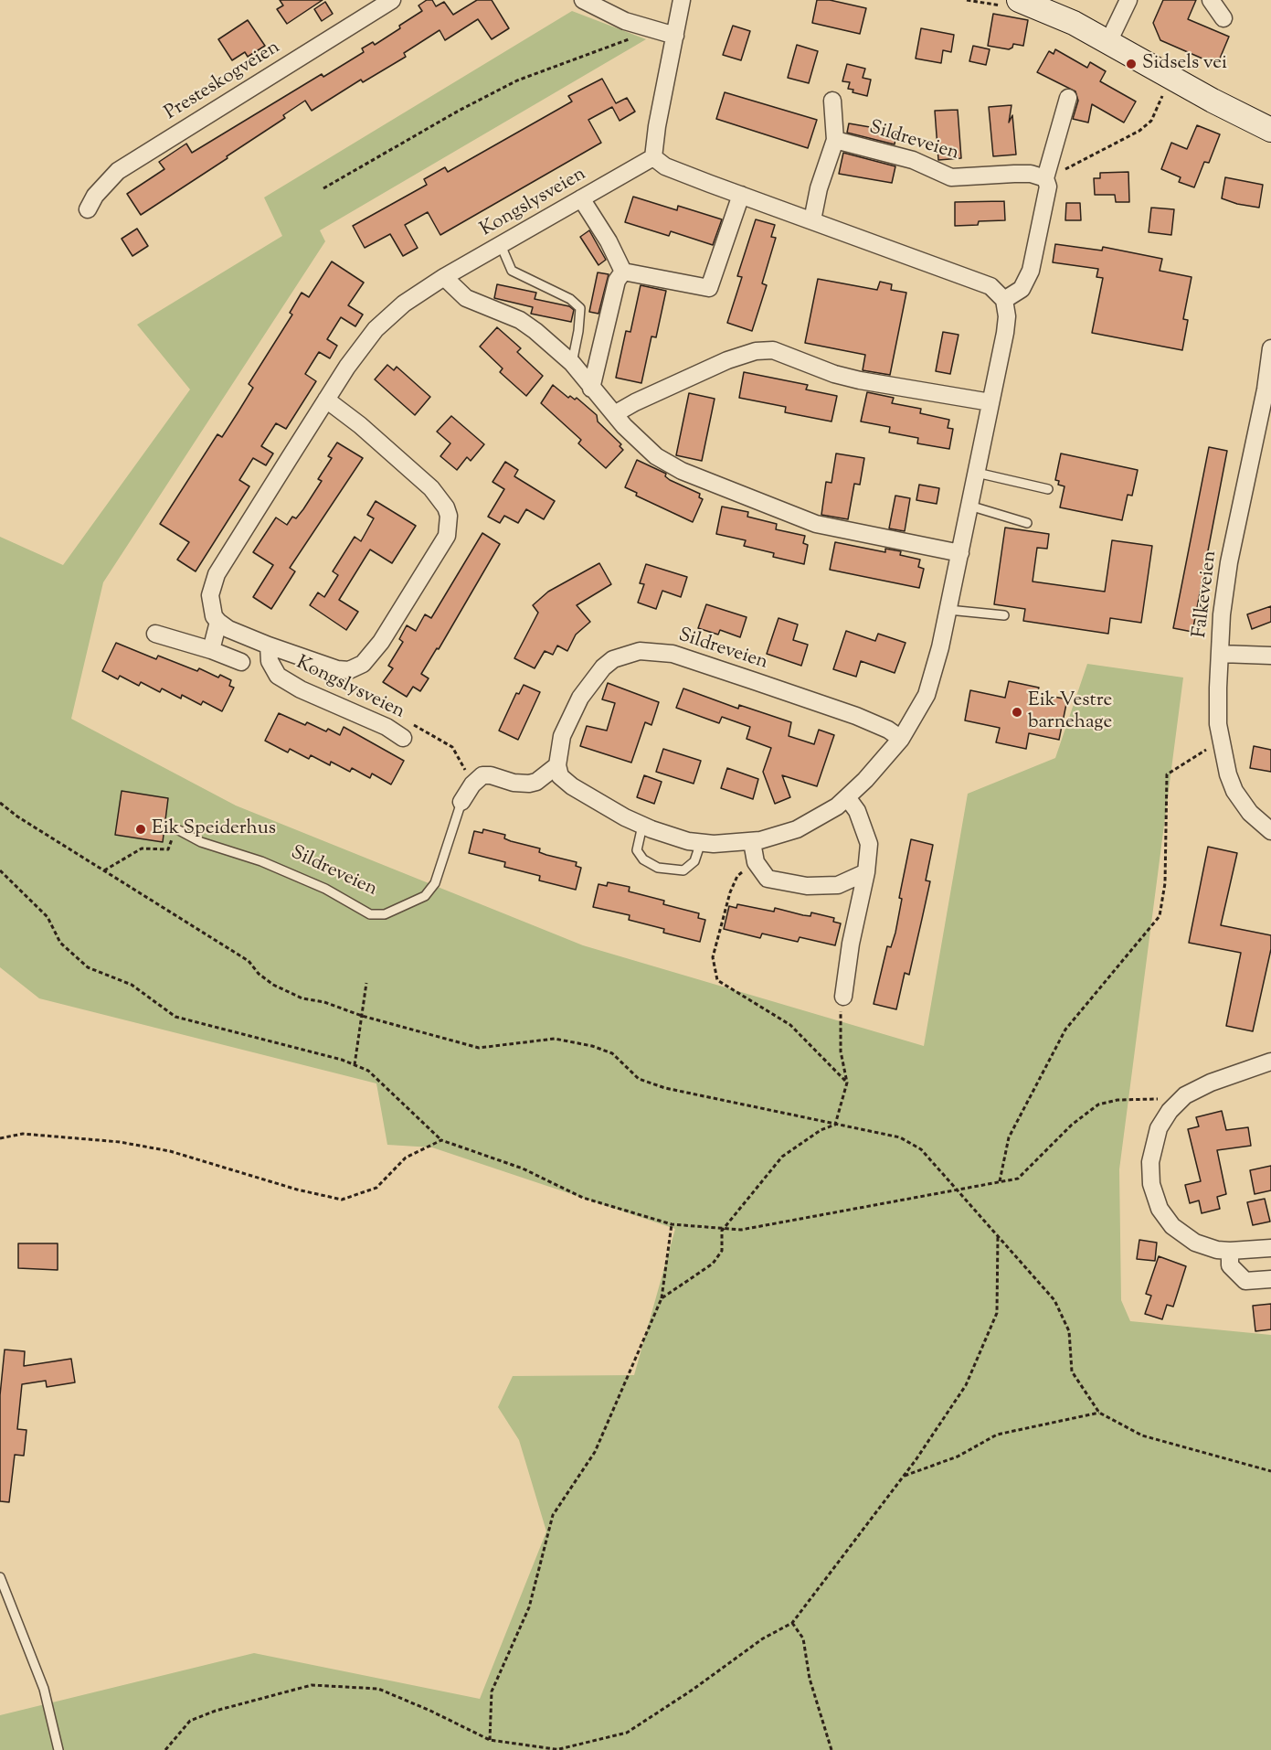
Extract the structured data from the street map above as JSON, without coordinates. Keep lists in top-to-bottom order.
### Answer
{
  "streets": {
    "street": [
      "Presteskogveien",
      "Sildreveien",
      "Kongslysveien",
      "Falkeveien"
    ]
  },
  "places": ["Sidsels vei", "Eik Vestre barnehage", "Eik Speiderhus"]
}
